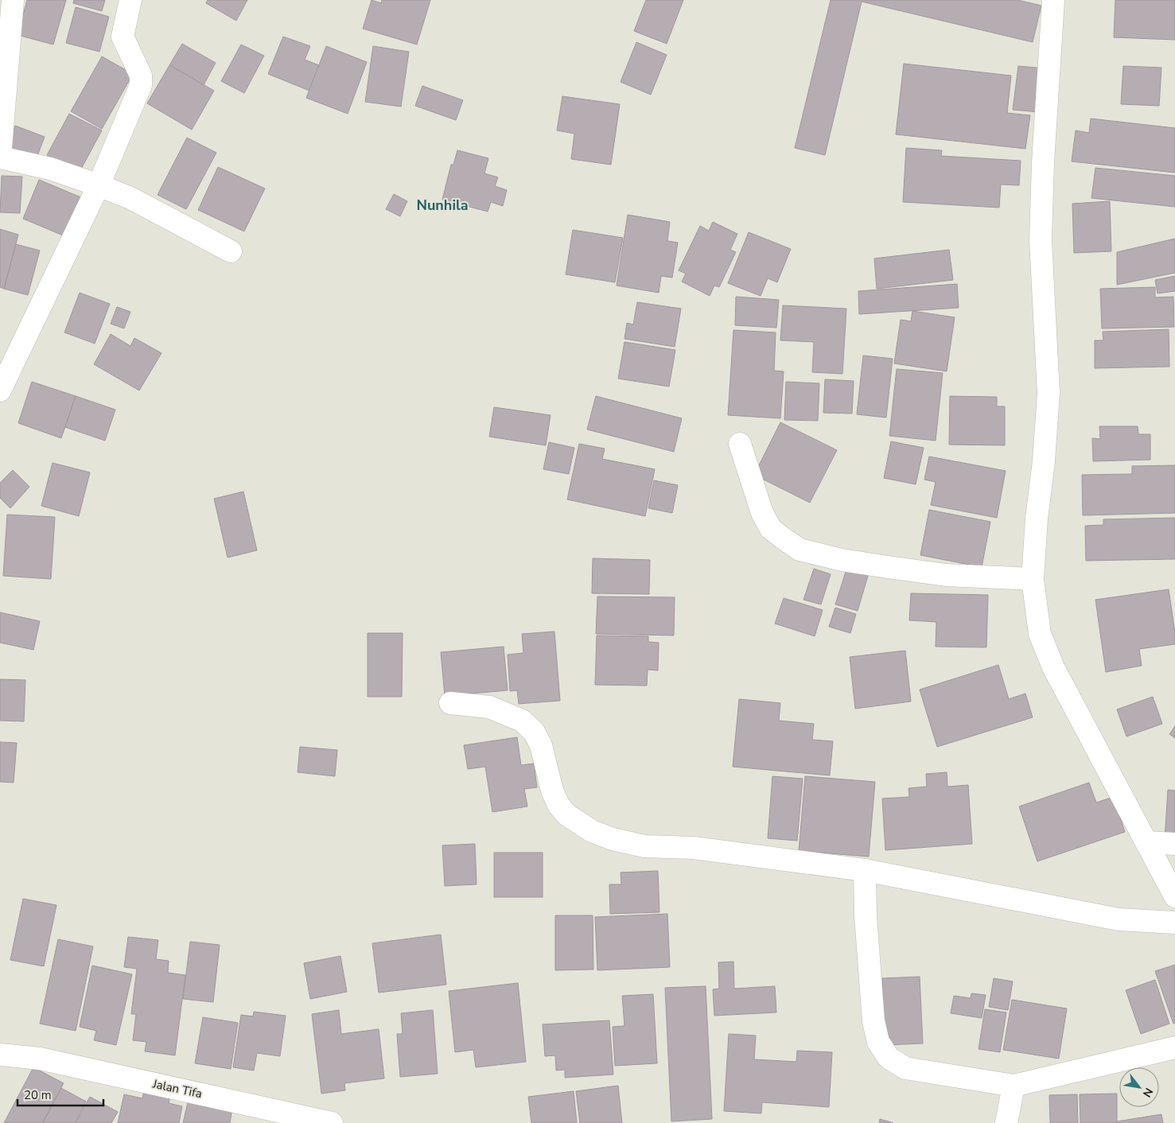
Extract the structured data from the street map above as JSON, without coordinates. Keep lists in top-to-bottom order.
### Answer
{
  "streets": {
    "street": ["Jalan Tifa"]
  },
  "districts": ["Nunhila"],
  "scale_bar": "20 m",
  "north": "bottom right"
}
